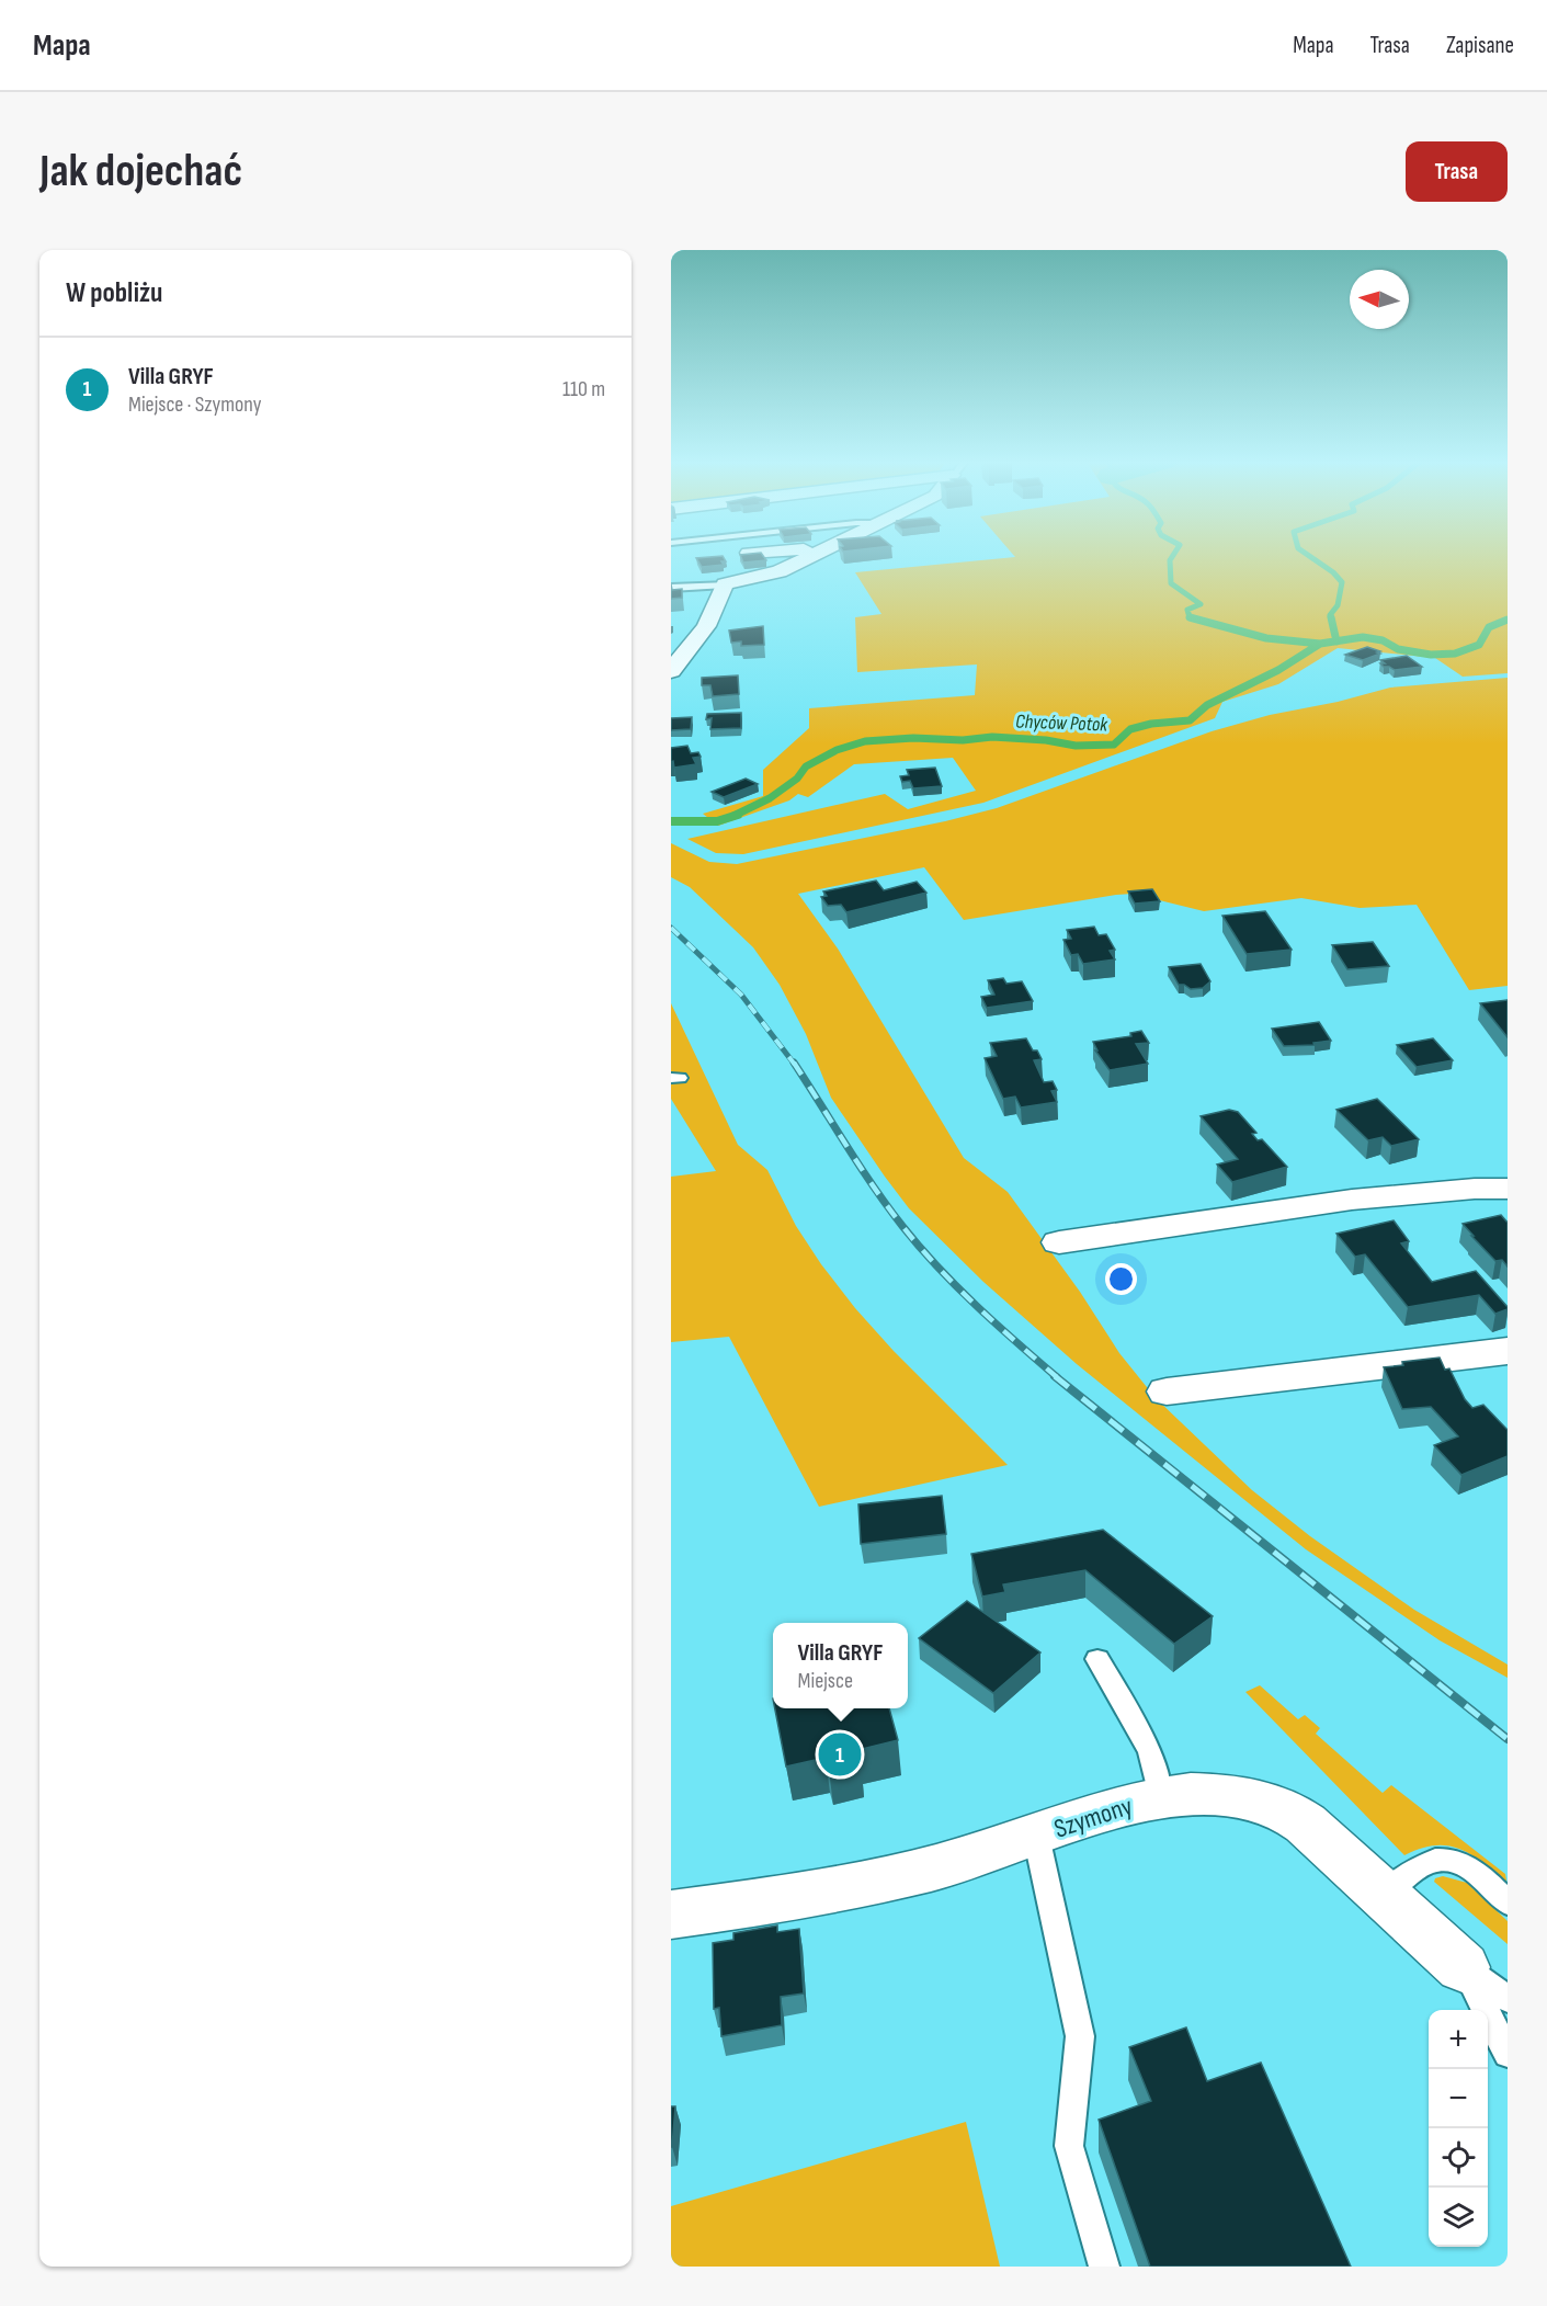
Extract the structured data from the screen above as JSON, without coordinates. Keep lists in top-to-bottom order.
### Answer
{
  "streets": {
    "street": ["Szymony"]
  },
  "water": ["Chyców Potok"],
  "north": "left",
  "page": {
    "header": "Mapa",
    "nav": ["Mapa", "Trasa", "Zapisane"],
    "buttons": "Trasa",
    "title": "Jak dojechać",
    "heading": "W pobliżu",
    "list": [
      {
        "mark": "1",
        "name": "Villa GRYF",
        "note": "Miejsce · Szymony",
        "value": "110 m"
      }
    ],
    "popup": ["Villa GRYF", "Miejsce"],
    "pins": "1",
    "map_buttons": ["+", "−"]
  }
}
